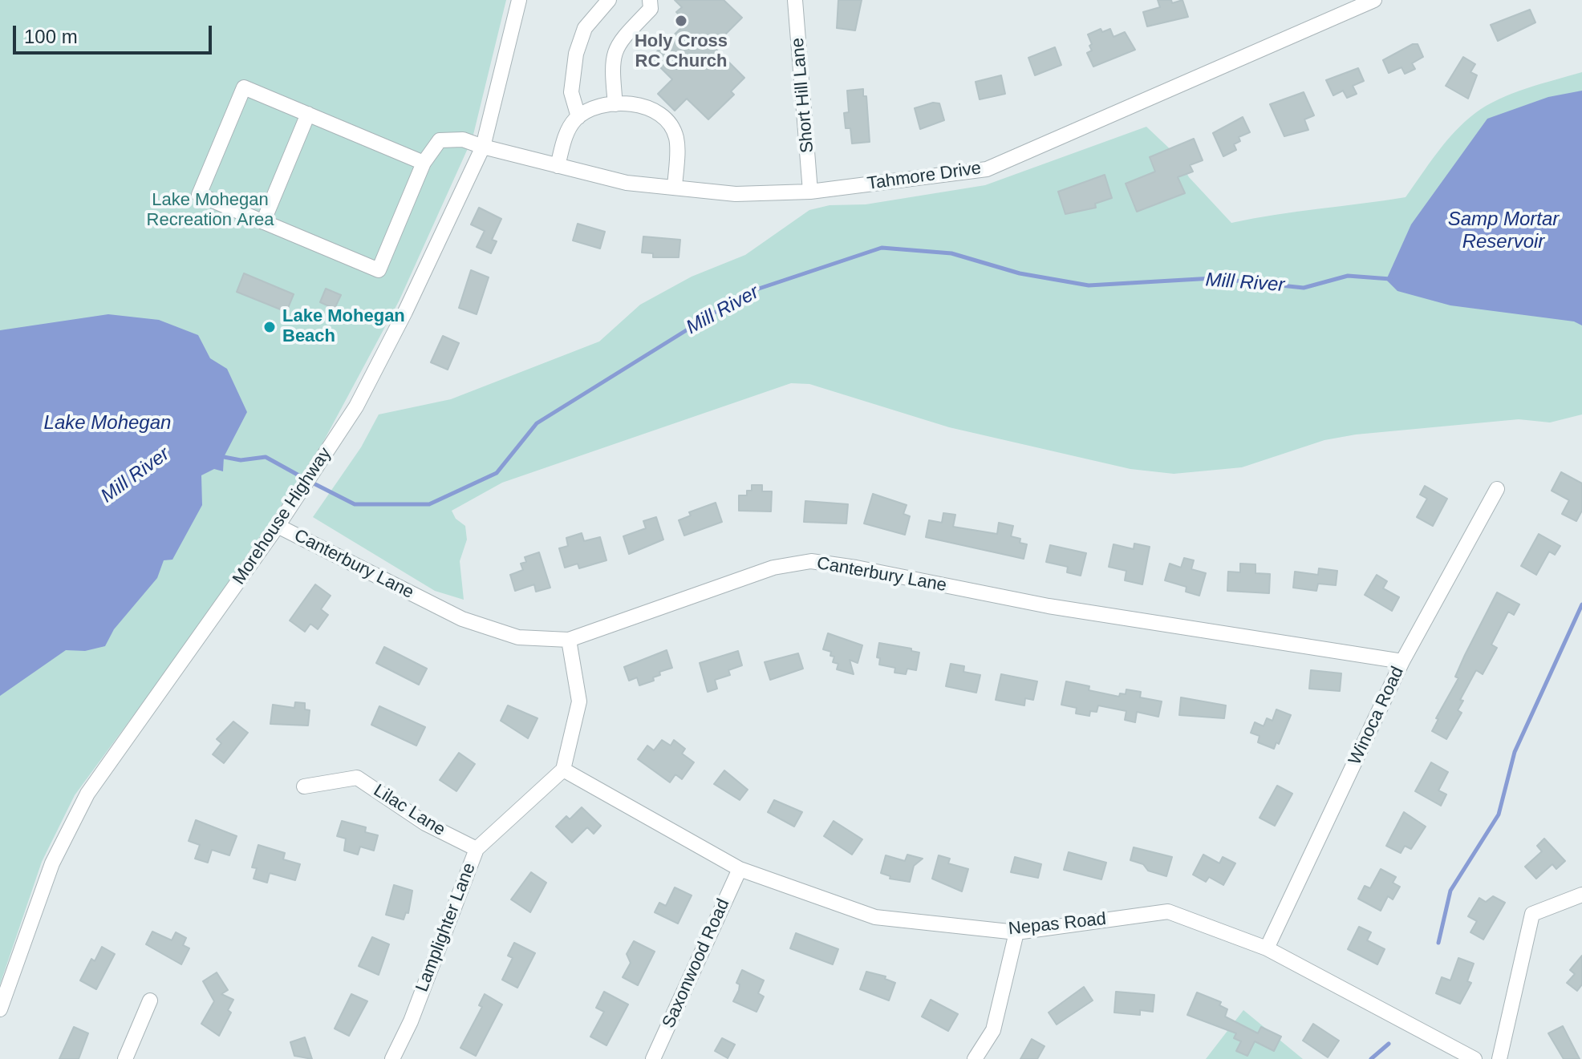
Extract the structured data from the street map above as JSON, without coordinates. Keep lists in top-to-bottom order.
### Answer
{
  "streets": {
    "street": [
      "Short Hill Lane",
      "Tahmore Drive",
      "Morehouse Highway",
      "Canterbury Lane",
      "Winoca Road",
      "Lilac Lane",
      "Nepas Road",
      "Lamplighter Lane",
      "Saxonwood Road"
    ]
  },
  "crossings": [
    ["Short Hill Lane", "Tahmore Drive"],
    ["Tahmore Drive", "Morehouse Highway"],
    ["Morehouse Highway", "Canterbury Lane"],
    ["Canterbury Lane", "Winoca Road"],
    ["Winoca Road", "Nepas Road"],
    ["Lilac Lane", "Lamplighter Lane"],
    ["Nepas Road", "Lamplighter Lane"],
    ["Nepas Road", "Saxonwood Road"]
  ],
  "water": ["Samp Mortar Reservoir", "Mill River", "Lake Mohegan"],
  "parks": ["Lake Mohegan Recreation Area"],
  "places": ["Holy Cross RC Church", "Lake Mohegan Beach"],
  "scale_bar": "100 m"
}
